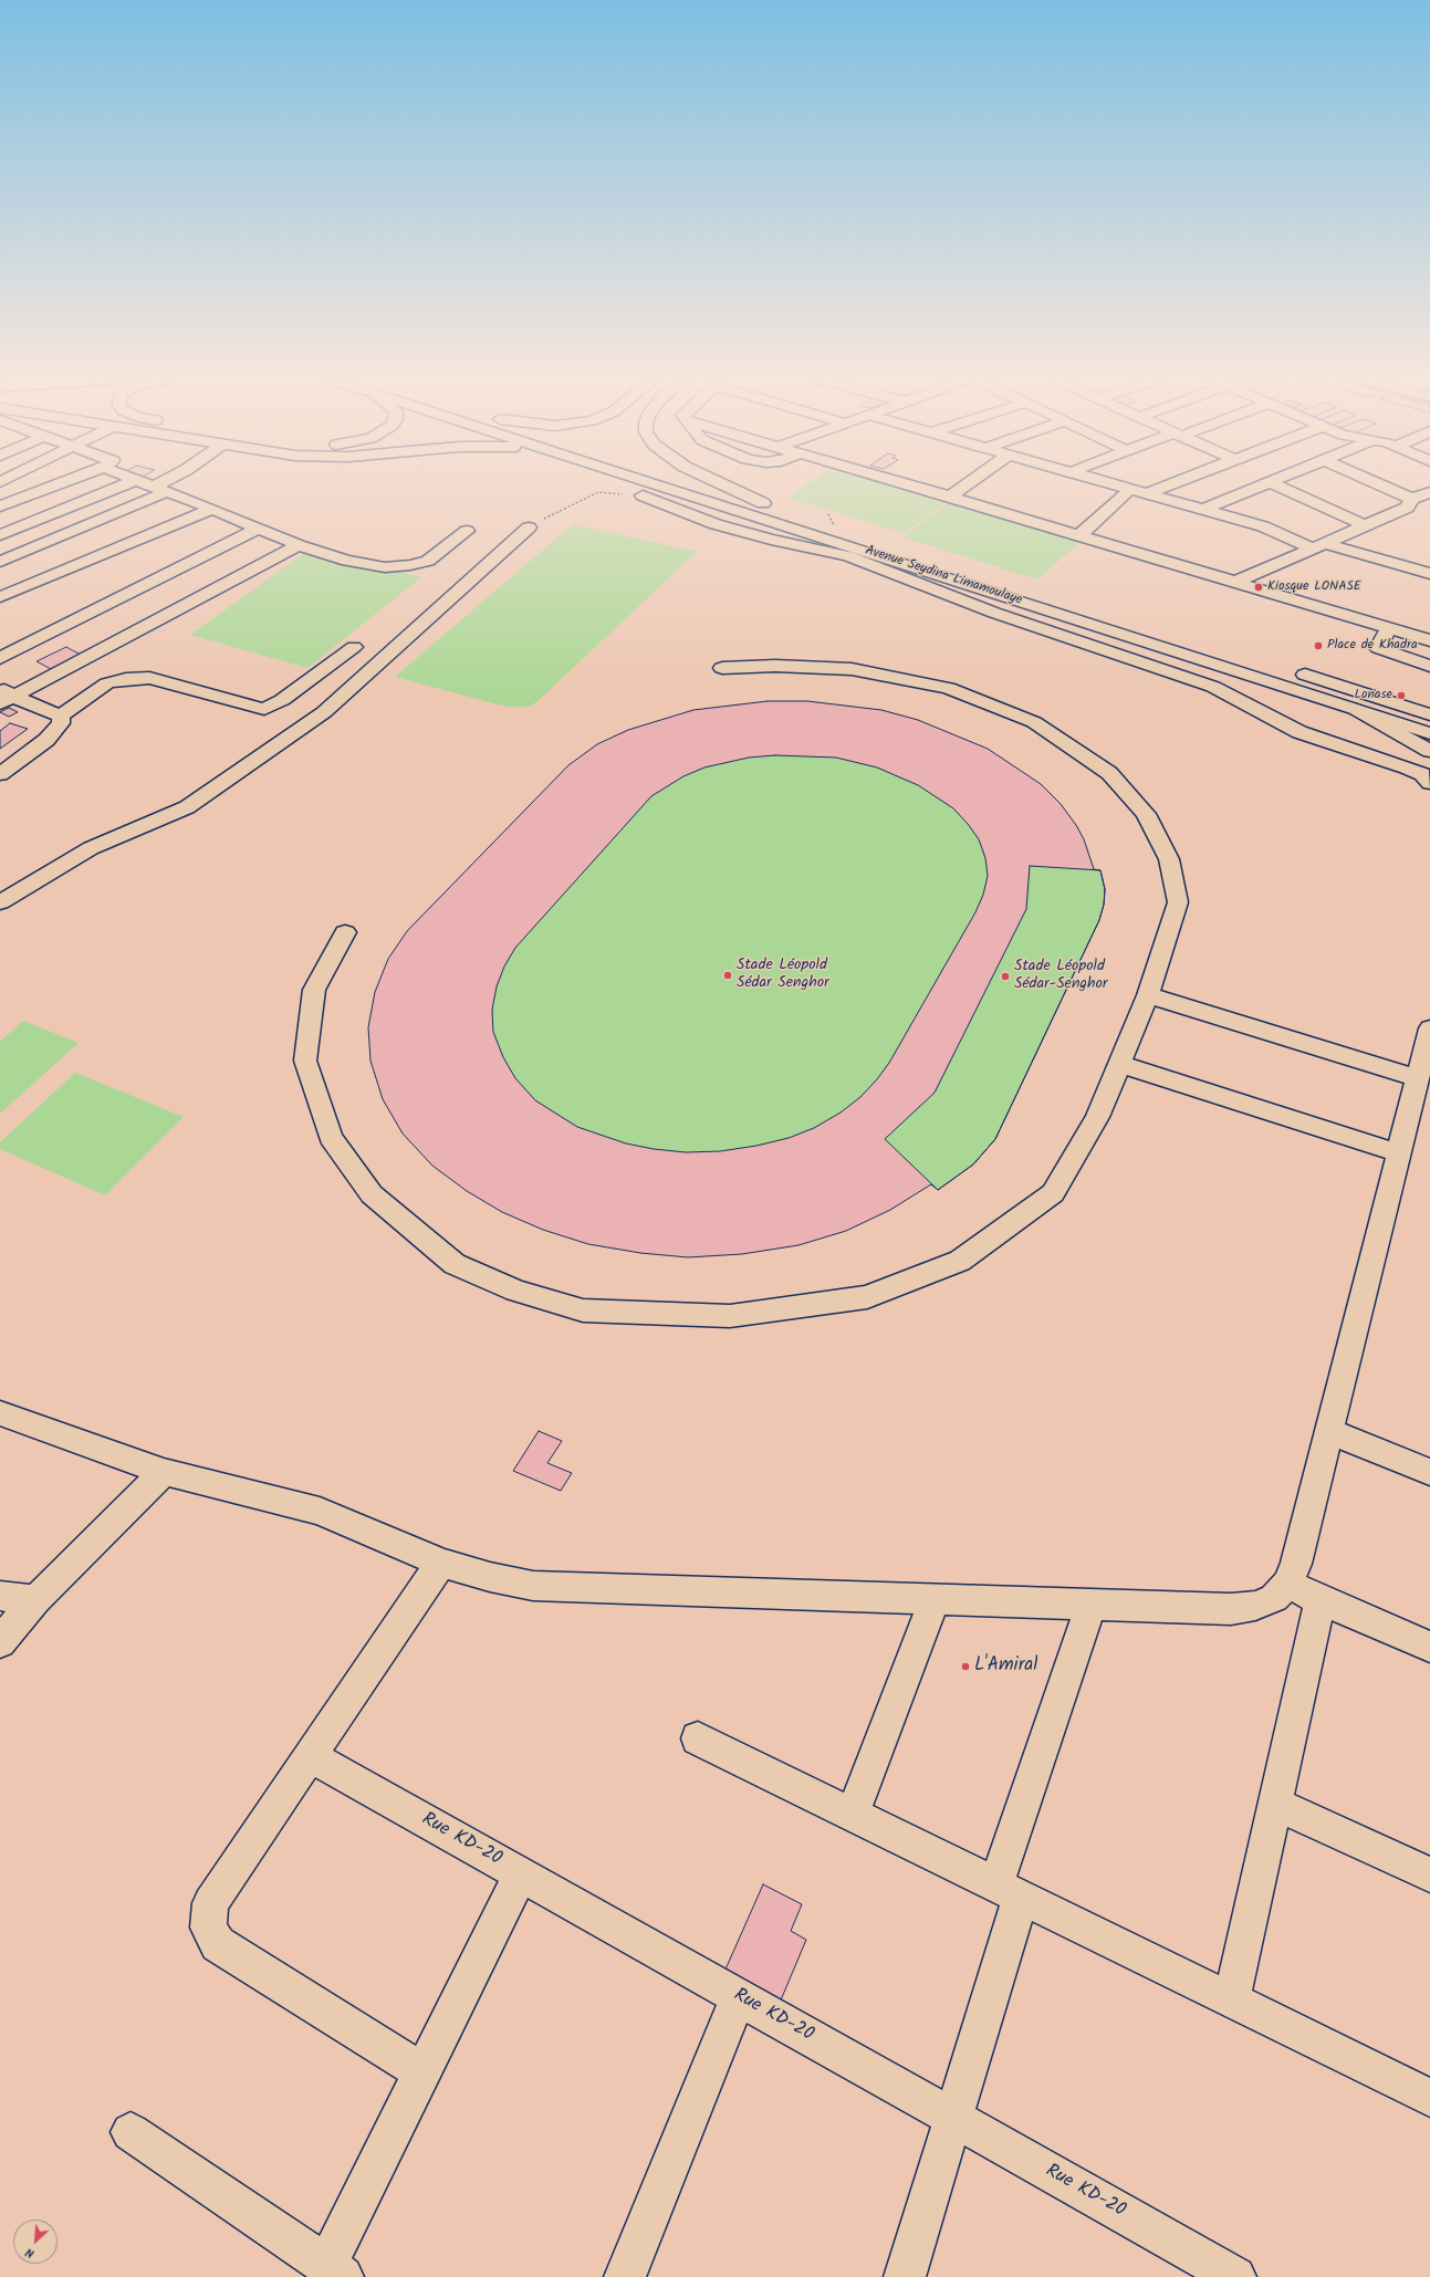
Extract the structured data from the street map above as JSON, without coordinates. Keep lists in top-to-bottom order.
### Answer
{
  "streets": {
    "main road": ["Avenue Seydina Limamoulaye", "Rue KD-20"]
  },
  "places": [
    "Kiosque LONASE",
    "Place de Khadra",
    "Lonase",
    "Stade Léopold Sédar Senghor",
    "Stade Léopold Sédar-Senghor",
    "L'Amiral"
  ],
  "north": "bottom left"
}
